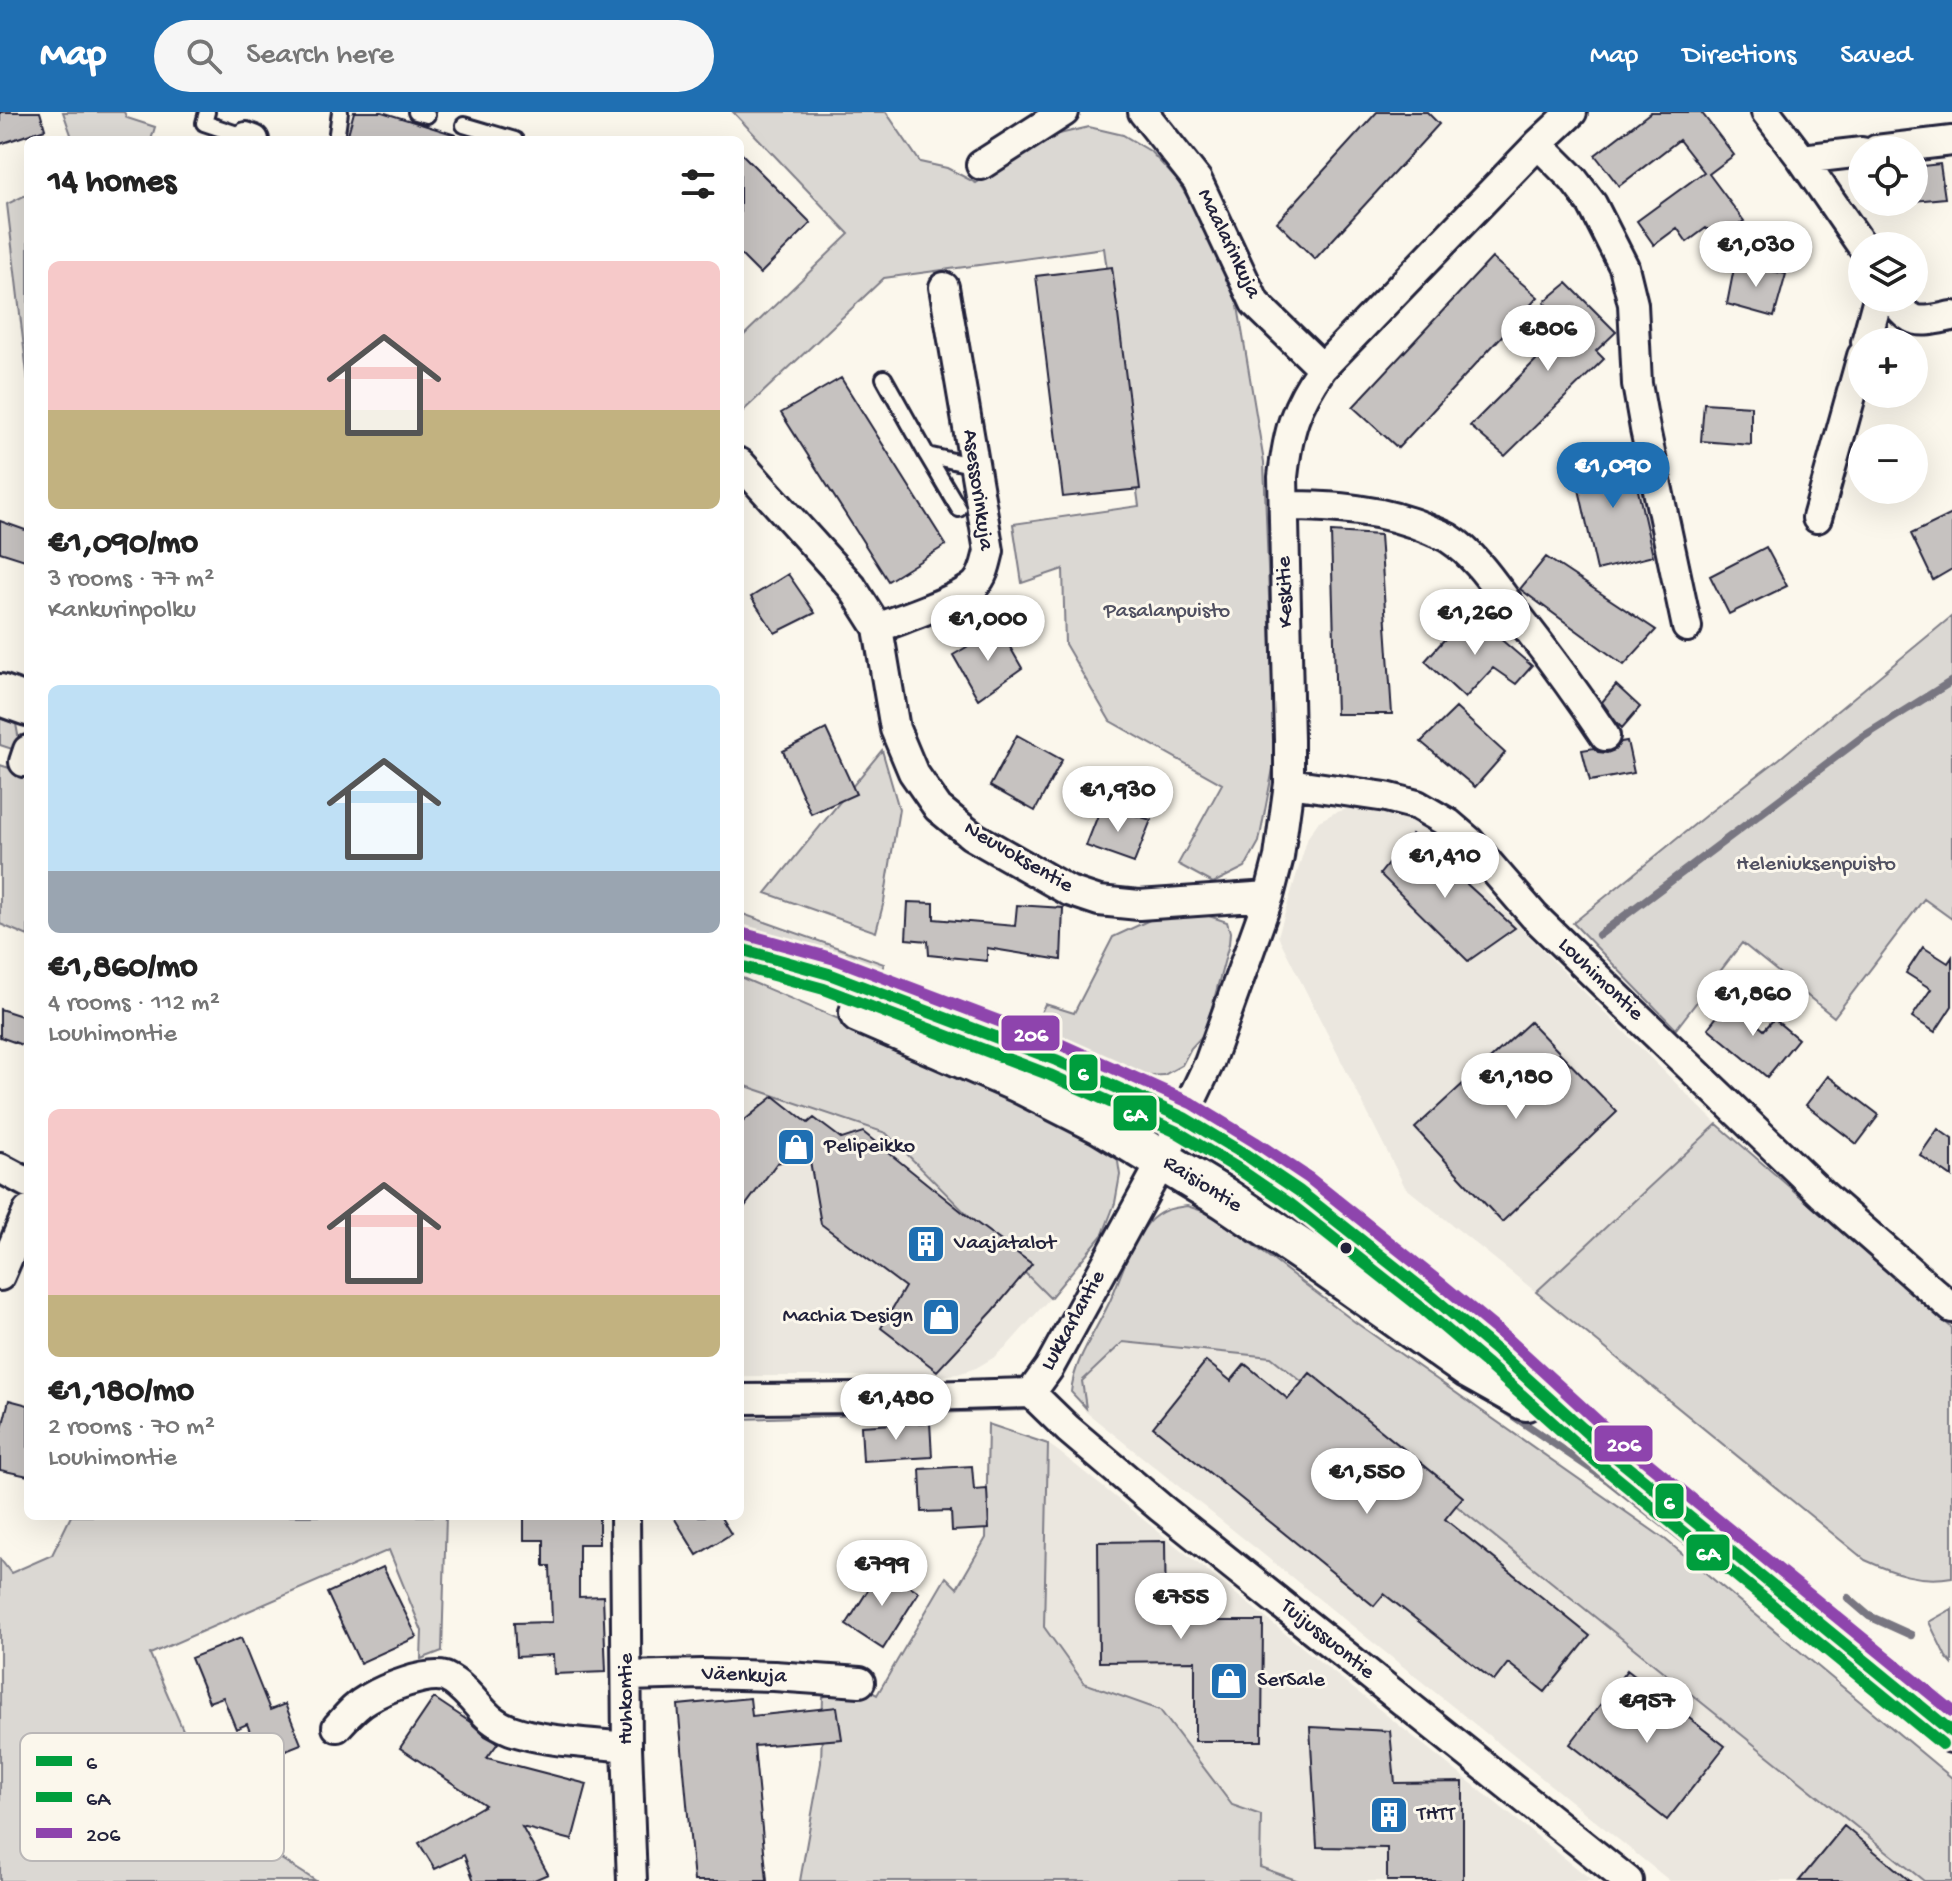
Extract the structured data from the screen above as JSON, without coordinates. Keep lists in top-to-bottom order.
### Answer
{
  "streets": {
    "main road": ["Raisiontie"],
    "street": [
      "Maalarinkuja",
      "Asessorinkuja",
      "Keskitie",
      "Neuvoksentie",
      "Louhimontie",
      "Lukkarlantie",
      "Tuijussuontie",
      "Väenkuja",
      "Huhkontie"
    ]
  },
  "crossings": [
    ["Maalarinkuja", "Keskitie"],
    ["Asessorinkuja", "Neuvoksentie"],
    ["Keskitie", "Neuvoksentie"],
    ["Keskitie", "Louhimontie"],
    ["Keskitie", "Raisiontie"],
    ["Keskitie", "Lukkarlantie"],
    ["Raisiontie", "Lukkarlantie"],
    ["Lukkarlantie", "Tuijussuontie"],
    ["Väenkuja", "Huhkontie"]
  ],
  "parks": ["Pasalanpuisto", "Heleniuksenpuisto"],
  "places": {
    "shop": ["Pelipeikko", "Machia Design", "SerSale"],
    "building": ["Vaajatalot", "THTT"]
  },
  "lines": ["transit line 206", "transit line 6", "transit line 6A"],
  "legend": ["6", "6A", "206"],
  "page": {
    "header": "Map",
    "search": "Search here",
    "nav": ["Map", "Directions", "Saved"],
    "map_buttons": ["+", "−"],
    "heading": "14 homes",
    "price": [
      "€1,030",
      "€806",
      "€1,090",
      "€1,260",
      "€1,000",
      "€1,930",
      "€1,410",
      "€1,860",
      "€1,180",
      "€1,480",
      "€1,550",
      "€799",
      "€755",
      "€957"
    ],
    "list": [
      {
        "name": "€1,090/mo",
        "note": "3 rooms · 77 m² · Kankurinpolku"
      },
      {
        "name": "€1,860/mo",
        "note": "4 rooms · 112 m² · Louhimontie"
      },
      {
        "name": "€1,180/mo",
        "note": "2 rooms · 70 m² · Louhimontie"
      }
    ]
  }
}
